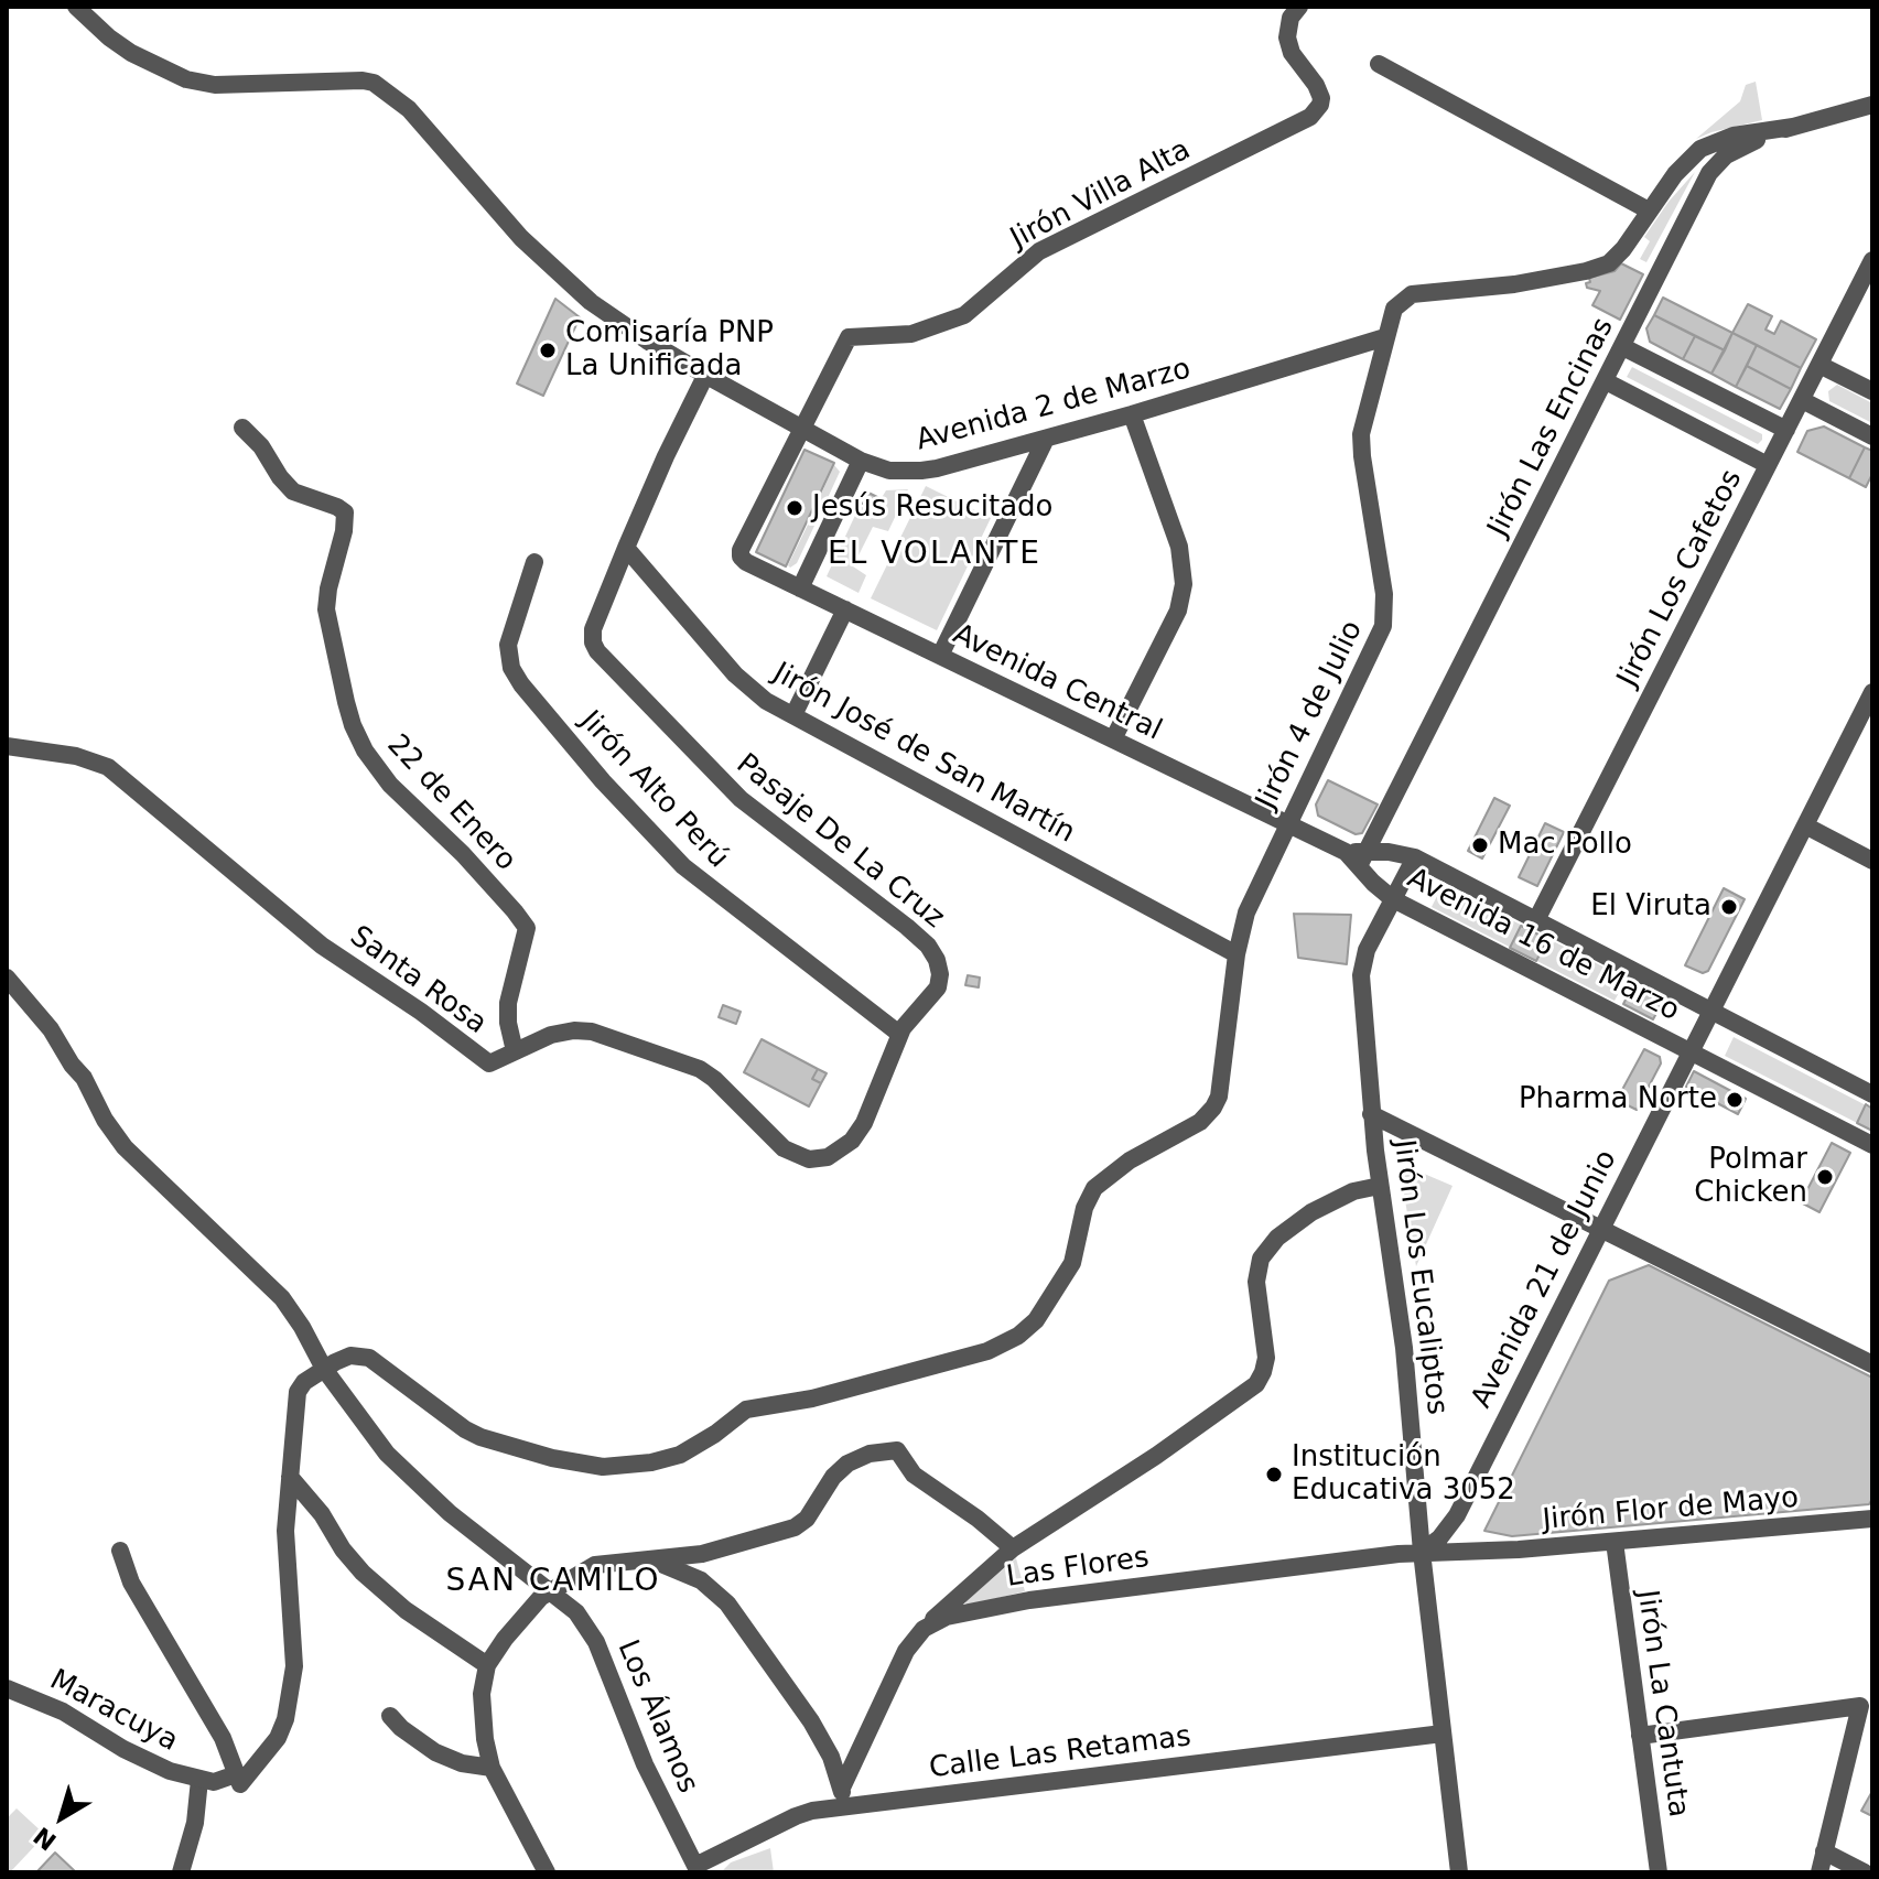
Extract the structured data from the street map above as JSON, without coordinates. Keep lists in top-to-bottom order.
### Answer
{
  "streets": {
    "street": [
      "Jirón Villa Alta",
      "Avenida 2 de Marzo",
      "Jirón Las Encinas",
      "Jirón Los Cafetos",
      "Avenida Central",
      "Jirón 4 de Julio",
      "Jirón José de San Martín",
      "Jirón Alto Perú",
      "22 de Enero",
      "Pasaje De La Cruz",
      "Avenida 16 de Marzo",
      "Santa Rosa",
      "Jirón Los Eucaliptos",
      "Avenida 21 de Junio",
      "Jirón Flor de Mayo",
      "Las Flores",
      "Jirón La Cantuta",
      "Maracuya",
      "Los Álamos",
      "Calle Las Retamas"
    ]
  },
  "crossings": [
    ["Jirón Villa Alta", "Avenida 2 de Marzo"],
    ["Jirón Villa Alta", "Avenida Central"],
    ["Avenida 2 de Marzo", "Avenida Central"],
    ["Avenida 2 de Marzo", "Jirón 4 de Julio"],
    ["Avenida 2 de Marzo", "Pasaje De La Cruz"],
    ["Jirón Las Encinas", "Avenida 16 de Marzo"],
    ["Jirón Los Cafetos", "Avenida 16 de Marzo"],
    ["Avenida Central", "Jirón 4 de Julio"],
    ["Avenida Central", "Avenida 16 de Marzo"],
    ["Jirón 4 de Julio", "Jirón José de San Martín"],
    ["Jirón 4 de Julio", "Los Álamos"],
    ["Jirón José de San Martín", "Pasaje De La Cruz"],
    ["Jirón Alto Perú", "Pasaje De La Cruz"],
    ["Jirón Alto Perú", "Santa Rosa"],
    ["22 de Enero", "Santa Rosa"],
    ["Pasaje De La Cruz", "Santa Rosa"],
    ["Avenida 16 de Marzo", "Jirón Los Eucaliptos"],
    ["Avenida 16 de Marzo", "Avenida 21 de Junio"],
    ["Jirón Los Eucaliptos", "Avenida 21 de Junio"],
    ["Jirón Los Eucaliptos", "Jirón Flor de Mayo"],
    ["Jirón Los Eucaliptos", "Las Flores"],
    ["Jirón Los Eucaliptos", "Calle Las Retamas"],
    ["Avenida 21 de Junio", "Jirón Flor de Mayo"],
    ["Avenida 21 de Junio", "Las Flores"],
    ["Jirón Flor de Mayo", "Las Flores"],
    ["Jirón Flor de Mayo", "Jirón La Cantuta"],
    ["Los Álamos", "Calle Las Retamas"]
  ],
  "districts": ["EL VOLANTE", "SAN CAMILO"],
  "places": [
    "Comisaría PNP La Unificada",
    "Jesús Resucitado",
    "Mac Pollo",
    "El Viruta",
    "Pharma Norte",
    "Polmar Chicken",
    "Institución Educativa 3052"
  ],
  "north": "bottom left"
}
